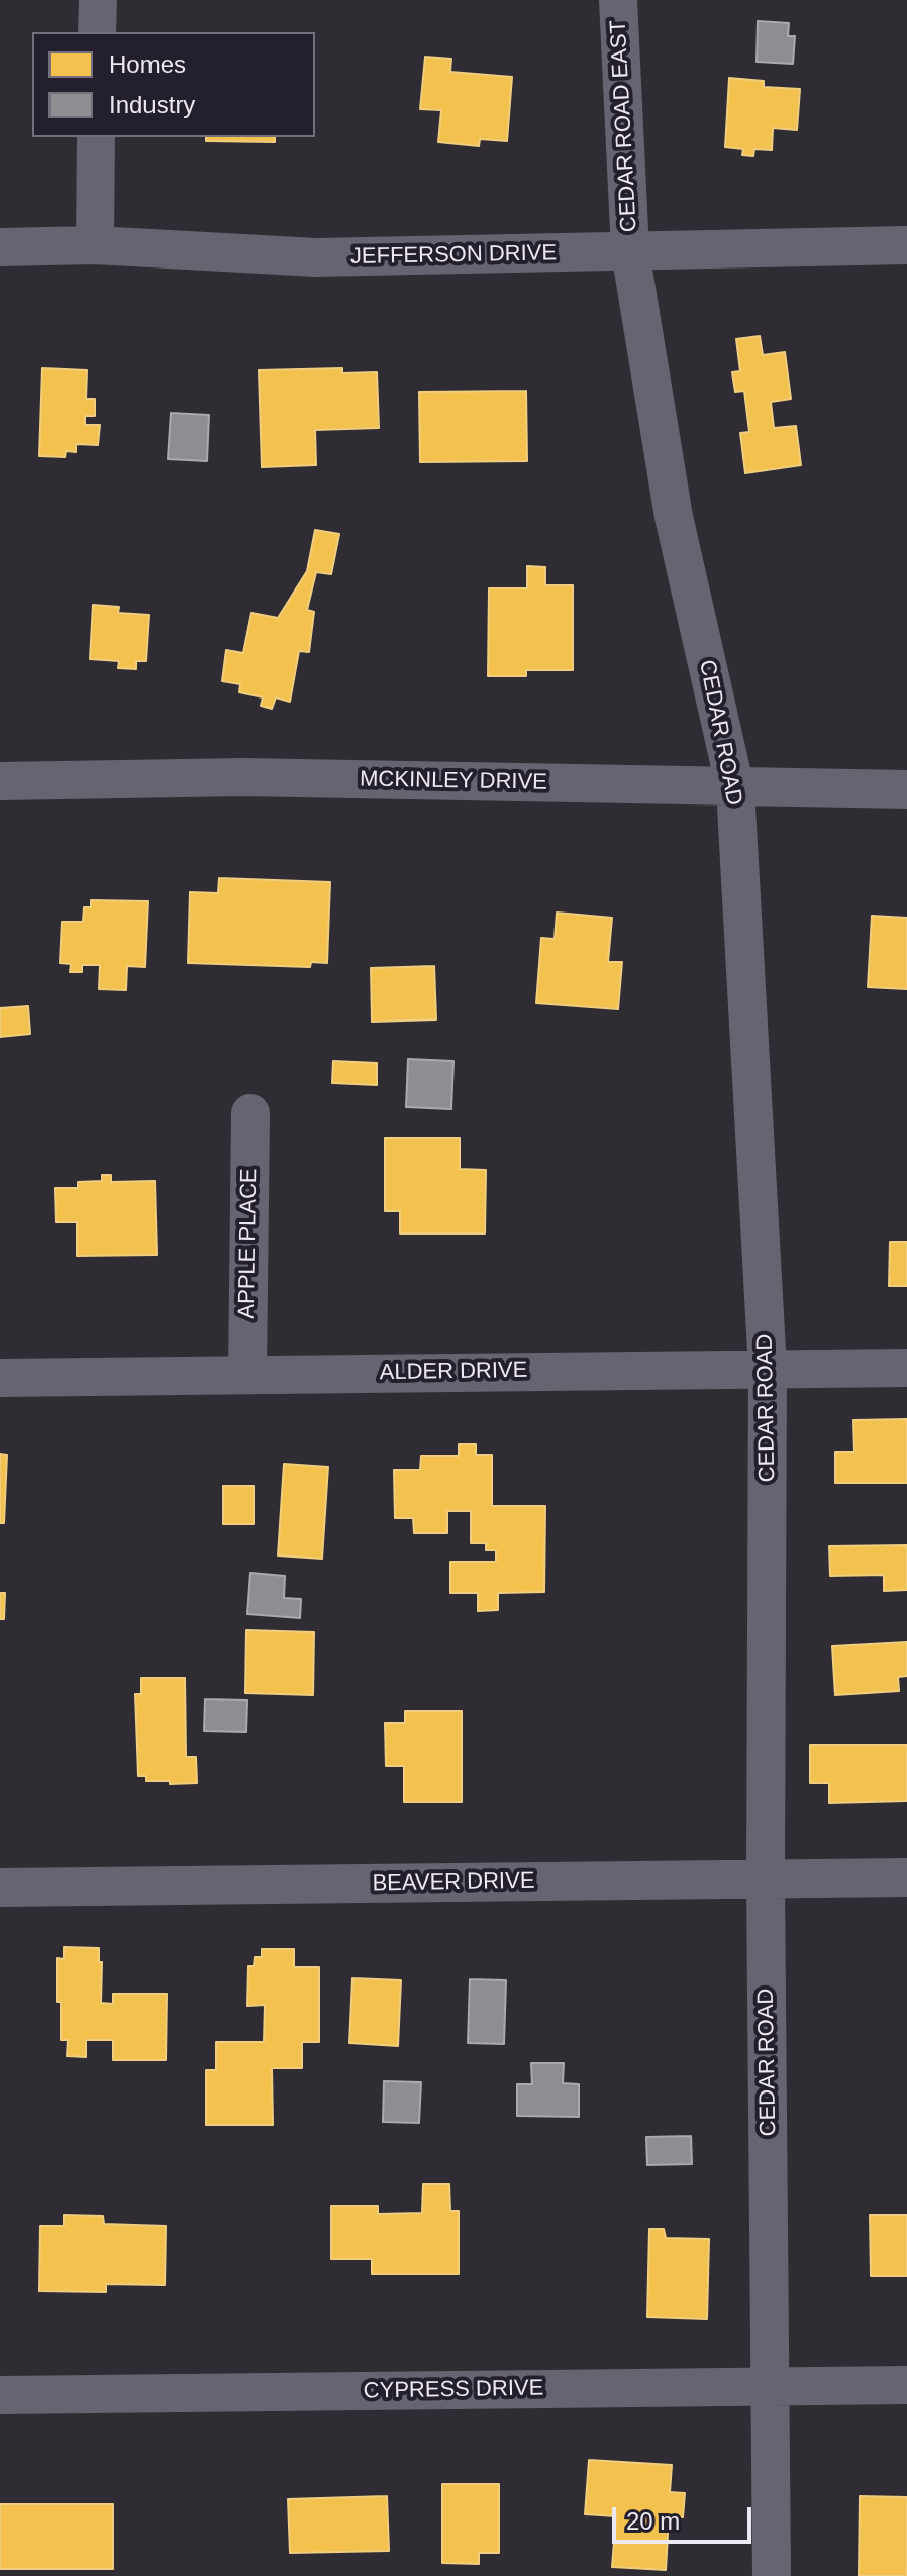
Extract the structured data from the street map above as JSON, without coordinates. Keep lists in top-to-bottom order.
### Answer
{
  "streets": {
    "street": [
      "CEDAR ROAD EAST",
      "JEFFERSON DRIVE",
      "CEDAR ROAD",
      "MCKINLEY DRIVE",
      "APPLE PLACE",
      "ALDER DRIVE",
      "BEAVER DRIVE",
      "CYPRESS DRIVE"
    ]
  },
  "crossings": [
    ["CEDAR ROAD EAST", "JEFFERSON DRIVE"],
    ["CEDAR ROAD EAST", "CEDAR ROAD"],
    ["JEFFERSON DRIVE", "CEDAR ROAD"],
    ["CEDAR ROAD", "MCKINLEY DRIVE"],
    ["CEDAR ROAD", "ALDER DRIVE"],
    ["CEDAR ROAD", "BEAVER DRIVE"],
    ["CEDAR ROAD", "CYPRESS DRIVE"],
    ["APPLE PLACE", "ALDER DRIVE"]
  ],
  "legend": ["Homes", "Industry"],
  "scale_bar": "20 m"
}
